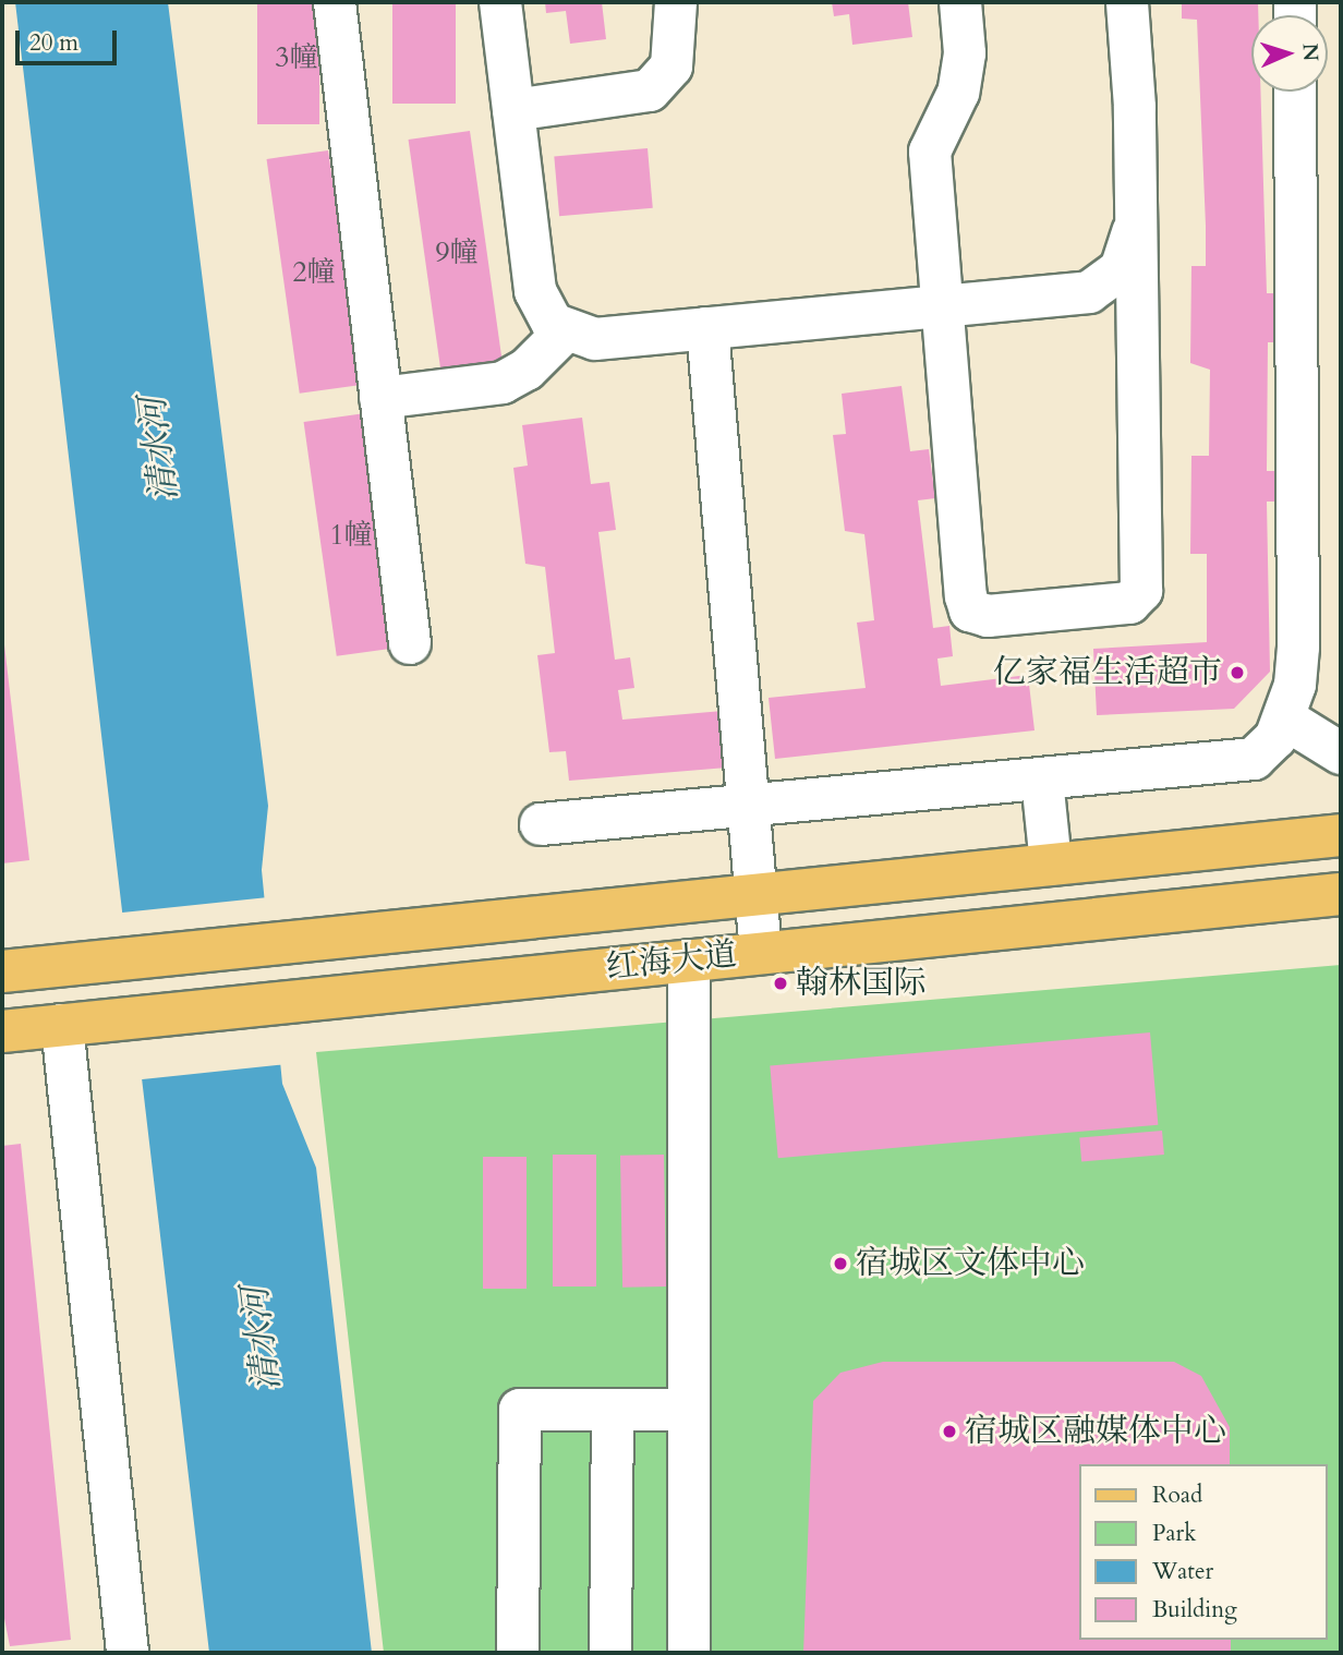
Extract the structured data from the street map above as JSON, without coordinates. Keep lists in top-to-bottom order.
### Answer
{
  "streets": {
    "main road": ["红海大道"]
  },
  "water": ["清水河"],
  "places": [
    "亿家福生活超市",
    "翰林国际",
    "宿城区文体中心",
    "宿城区融媒体中心"
  ],
  "house_numbers": [
    "3幢",
    "9幢",
    "2幢",
    "1幢"
  ],
  "legend": [
    "Road",
    "Park",
    "Water",
    "Building"
  ],
  "scale_bar": "20 m",
  "north": "right"
}
